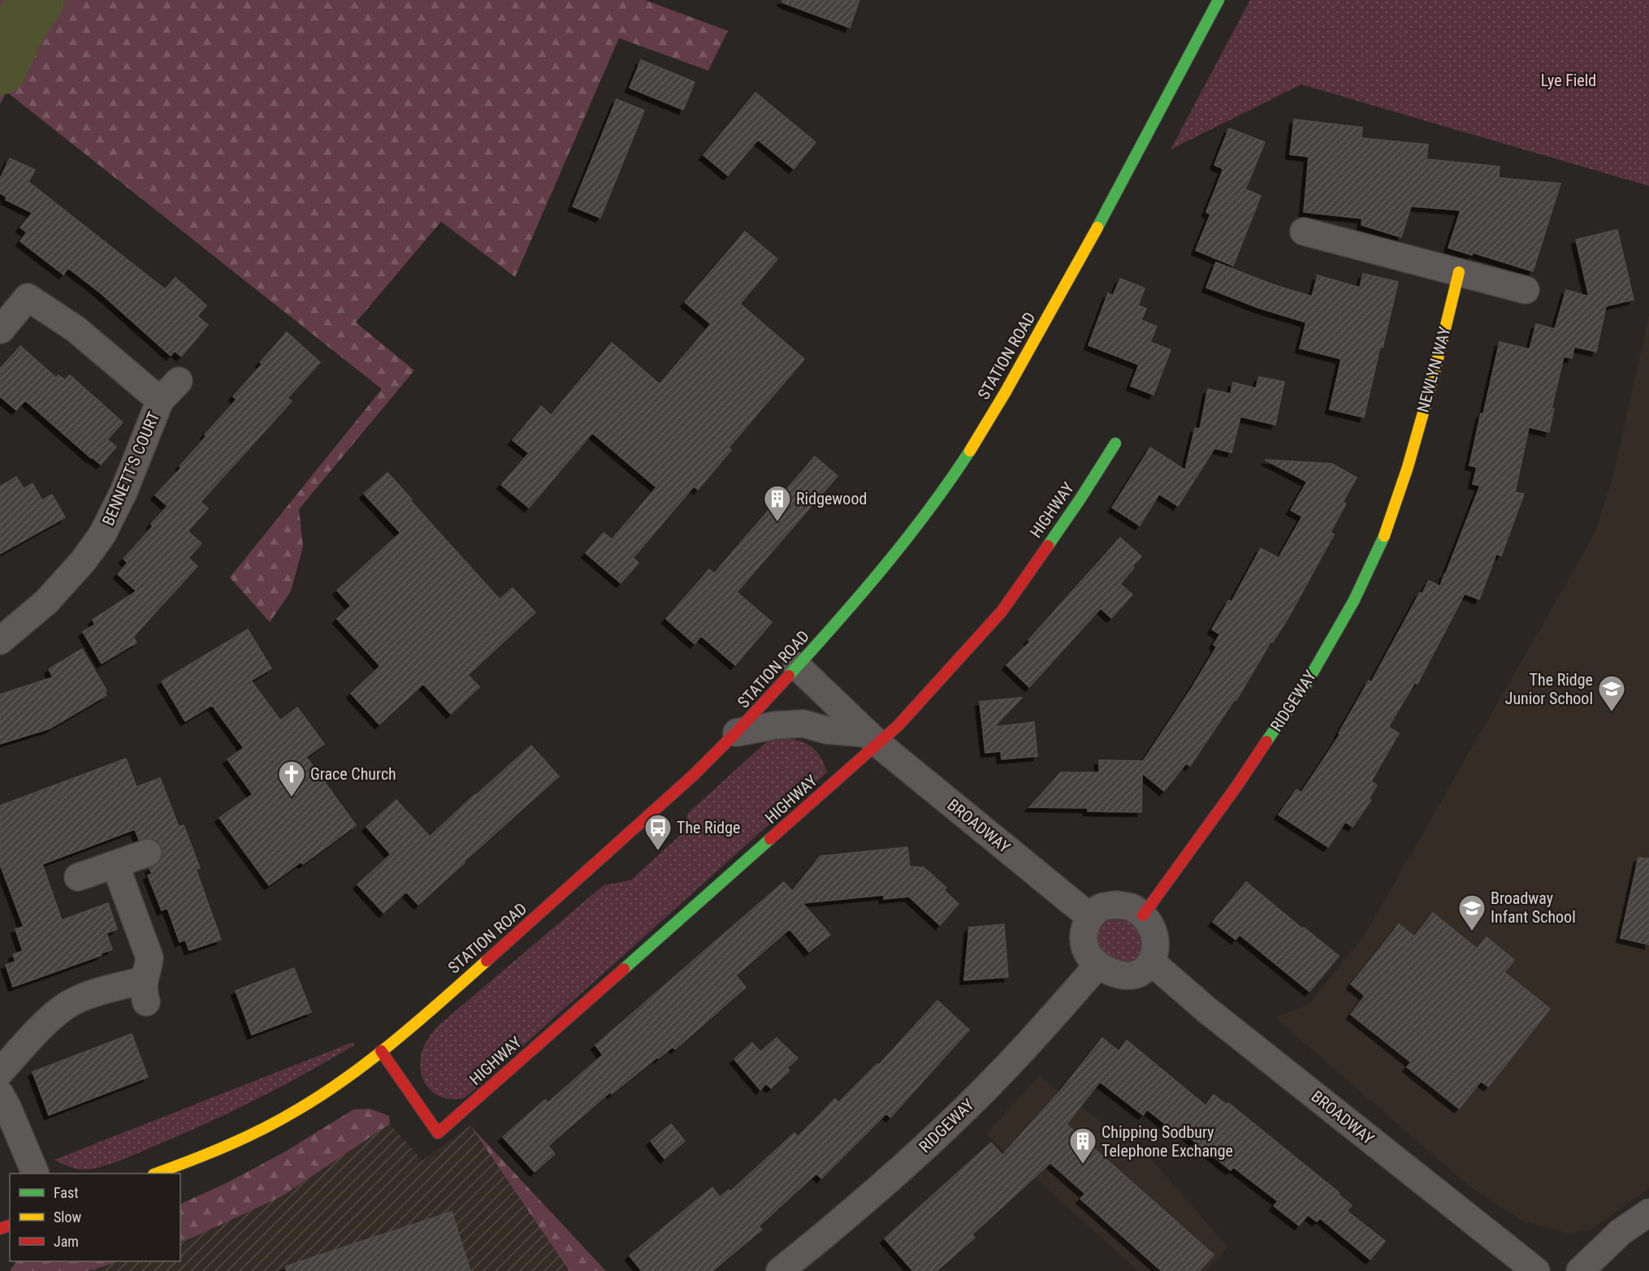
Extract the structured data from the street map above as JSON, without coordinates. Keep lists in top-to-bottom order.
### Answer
{
  "streets": {
    "street": [
      "STATION ROAD",
      "NEWLYN WAY",
      "BENNETT'S COURT",
      "HIGHWAY",
      "RIDGEWAY",
      "BROADWAY"
    ]
  },
  "crossings": [
    ["STATION ROAD", "HIGHWAY"],
    ["STATION ROAD", "BROADWAY"],
    ["NEWLYN WAY", "RIDGEWAY"],
    ["HIGHWAY", "BROADWAY"],
    ["RIDGEWAY", "BROADWAY"]
  ],
  "parks": ["Lye Field"],
  "places": {
    "building": ["Ridgewood", "Chipping Sodbury Telephone Exchange"],
    "school or university": ["The Ridge Junior School", "Broadway Infant School"],
    "church": ["Grace Church"],
    "bus stop": ["The Ridge"]
  },
  "legend": ["Fast", "Slow", "Jam"]
}
